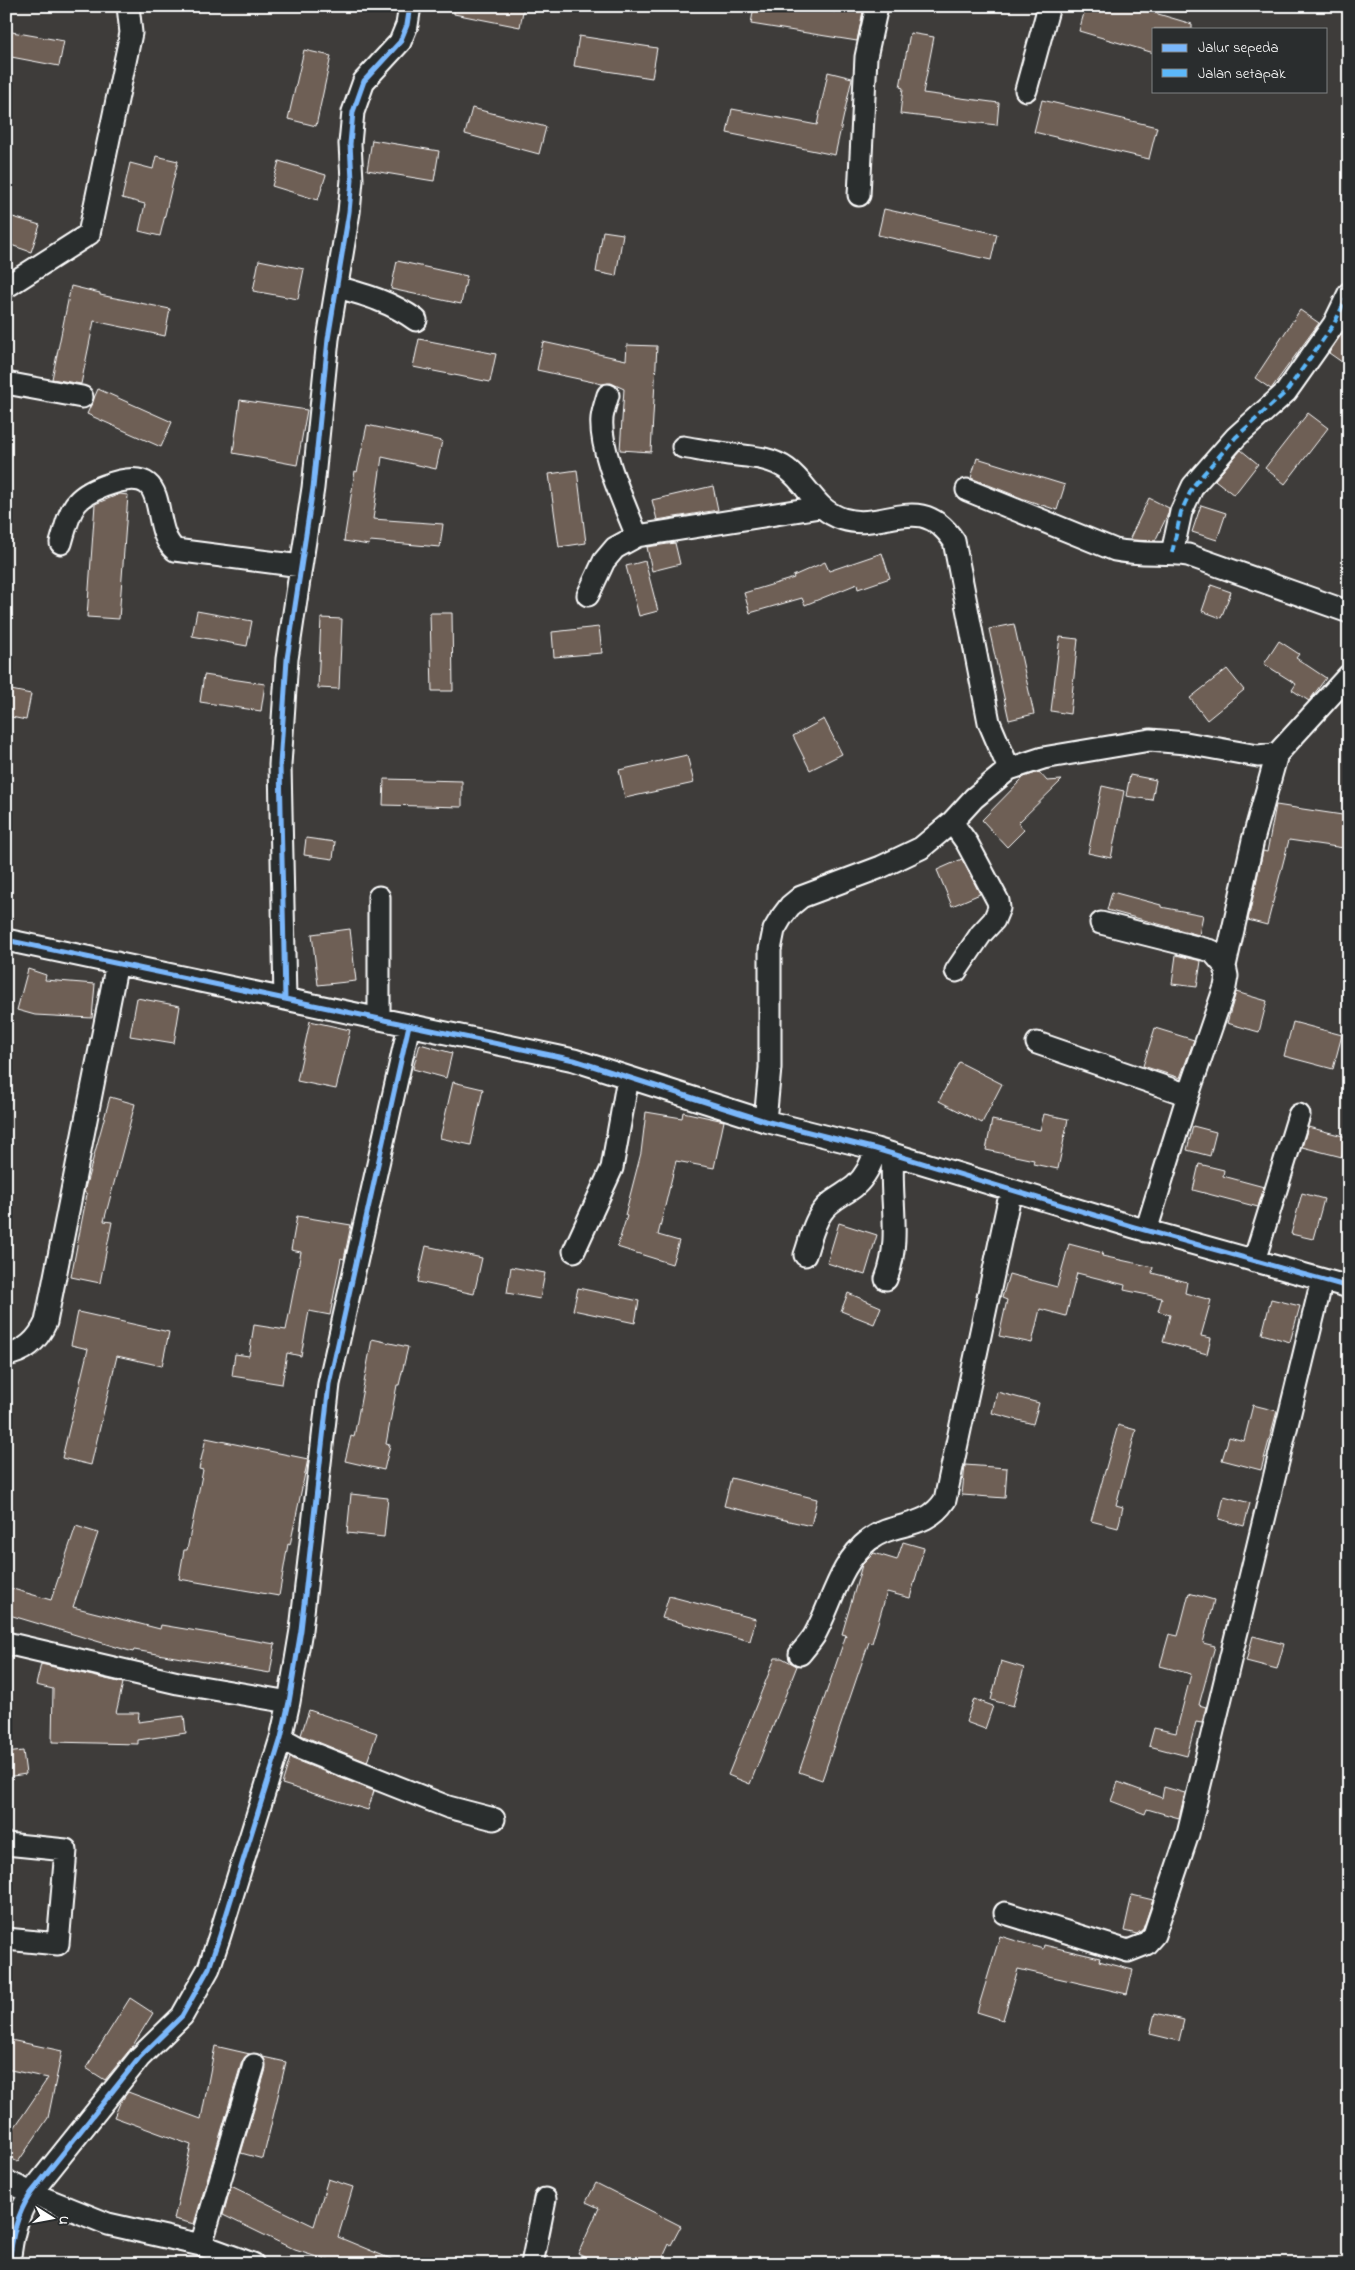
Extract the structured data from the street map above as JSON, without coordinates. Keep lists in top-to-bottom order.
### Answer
{
  "legend": ["Jalur sepeda", "Jalan setapak"],
  "north": "right"
}
